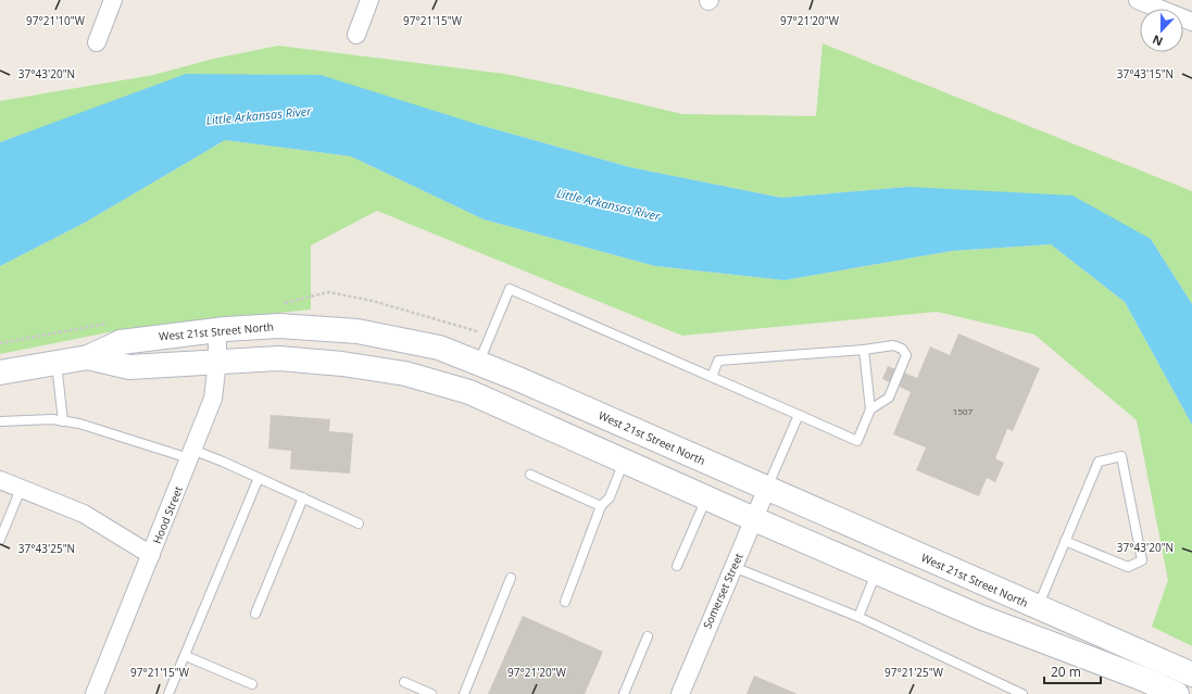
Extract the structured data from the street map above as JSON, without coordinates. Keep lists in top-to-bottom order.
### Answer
{
  "streets": {
    "main road": ["West 21st Street North"],
    "street": ["Hood Street", "Somerset Street"]
  },
  "crossings": [
    ["West 21st Street North", "Hood Street"],
    ["West 21st Street North", "Somerset Street"]
  ],
  "water": ["Little Arkansas River"],
  "house_numbers": ["1507"],
  "scale_bar": "20 m",
  "north": "bottom",
  "coordinates": [
    "97°21'10\"W",
    "97°21'15\"W",
    "97°21'20\"W",
    "37°43'15\"N",
    "37°43'20\"N",
    "37°43'25\"N",
    "97°21'25\"W"
  ]
}
